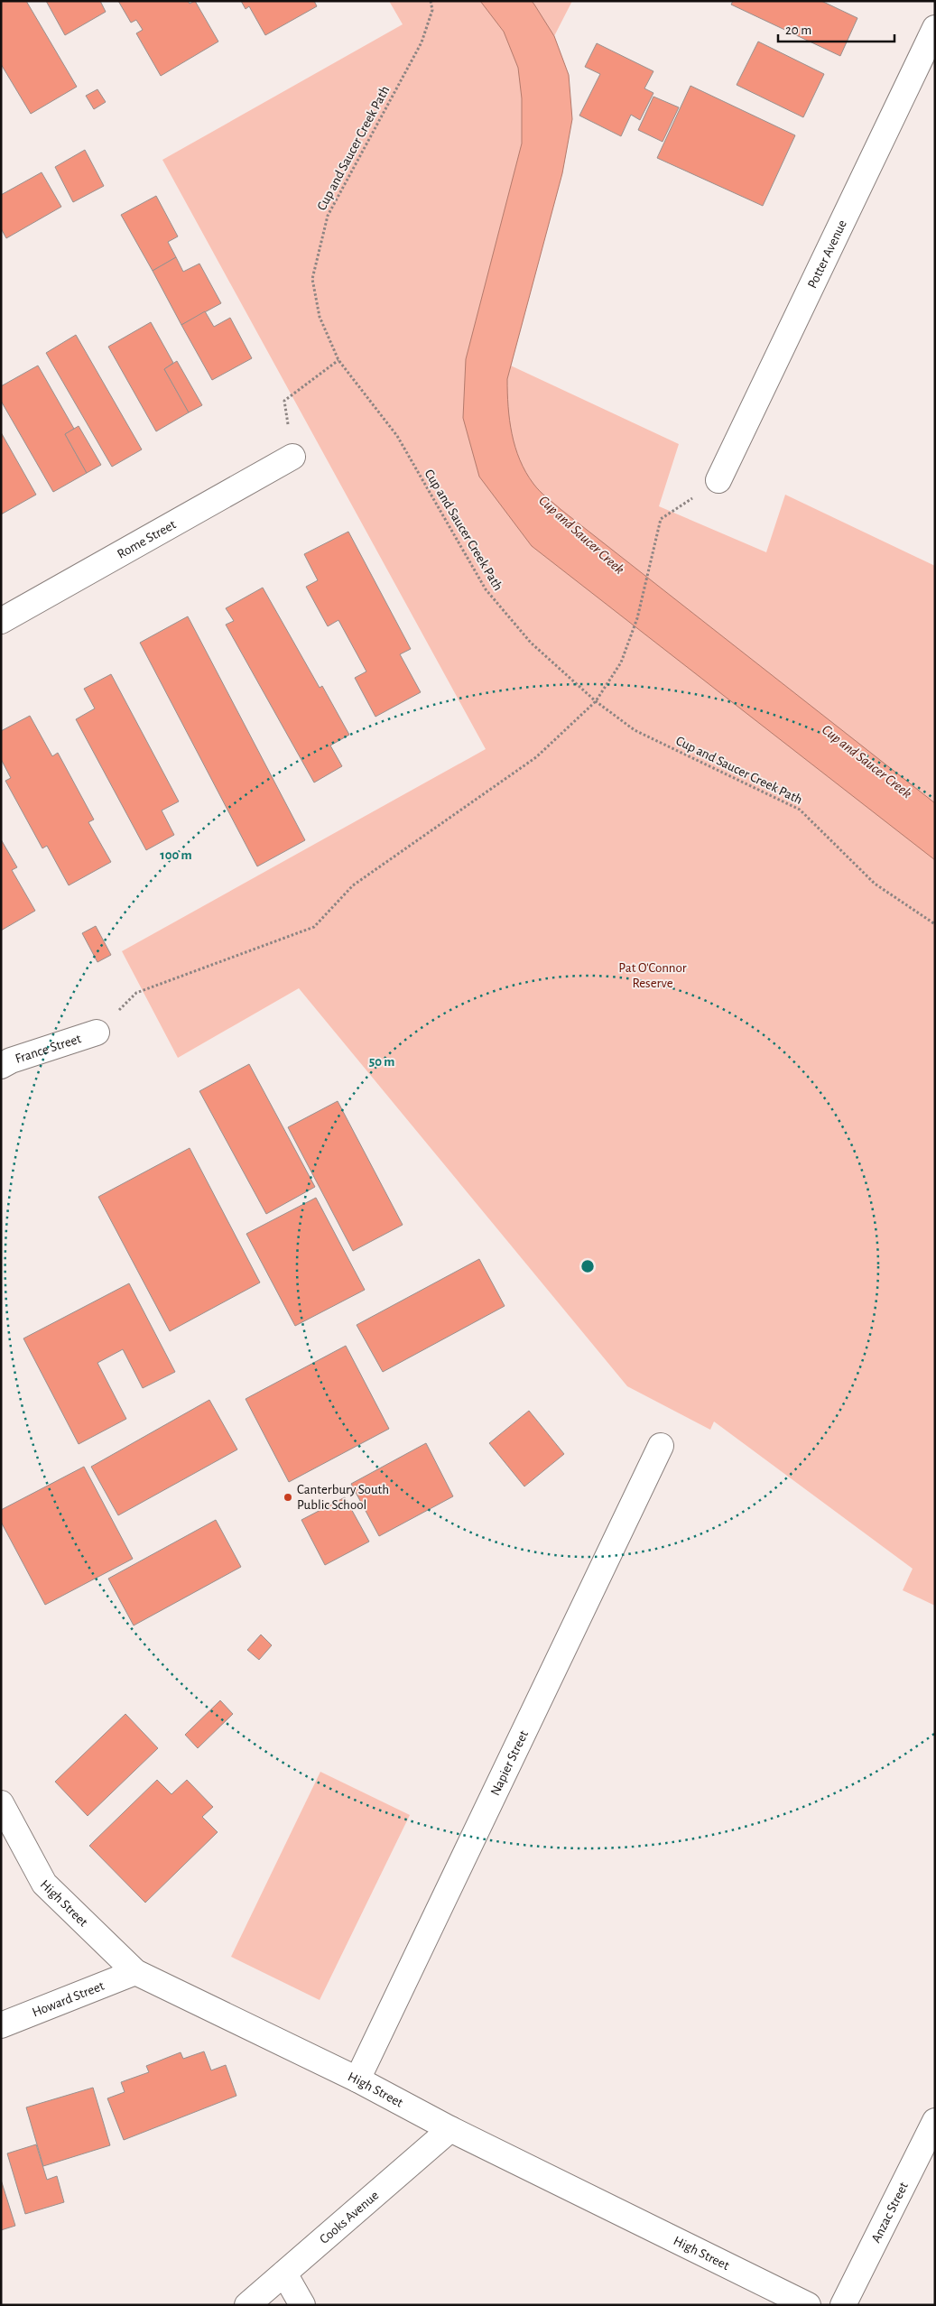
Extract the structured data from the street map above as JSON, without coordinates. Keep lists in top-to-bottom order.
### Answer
{
  "streets": {
    "street": [
      "Potter Avenue",
      "Rome Street",
      "France Street",
      "Napier Street",
      "High Street",
      "Howard Street",
      "Anzac Street",
      "Cooks Avenue"
    ],
    "path": ["Cup and Saucer Creek Path"]
  },
  "crossings": [
    ["Napier Street", "High Street"],
    ["High Street", "Howard Street"],
    ["High Street", "Cooks Avenue"]
  ],
  "water": ["Cup and Saucer Creek"],
  "parks": ["Pat O'Connor Reserve"],
  "places": ["Canterbury South Public School"],
  "scale_bar": "20 m",
  "rings": ["100 m", "50 m"]
}
